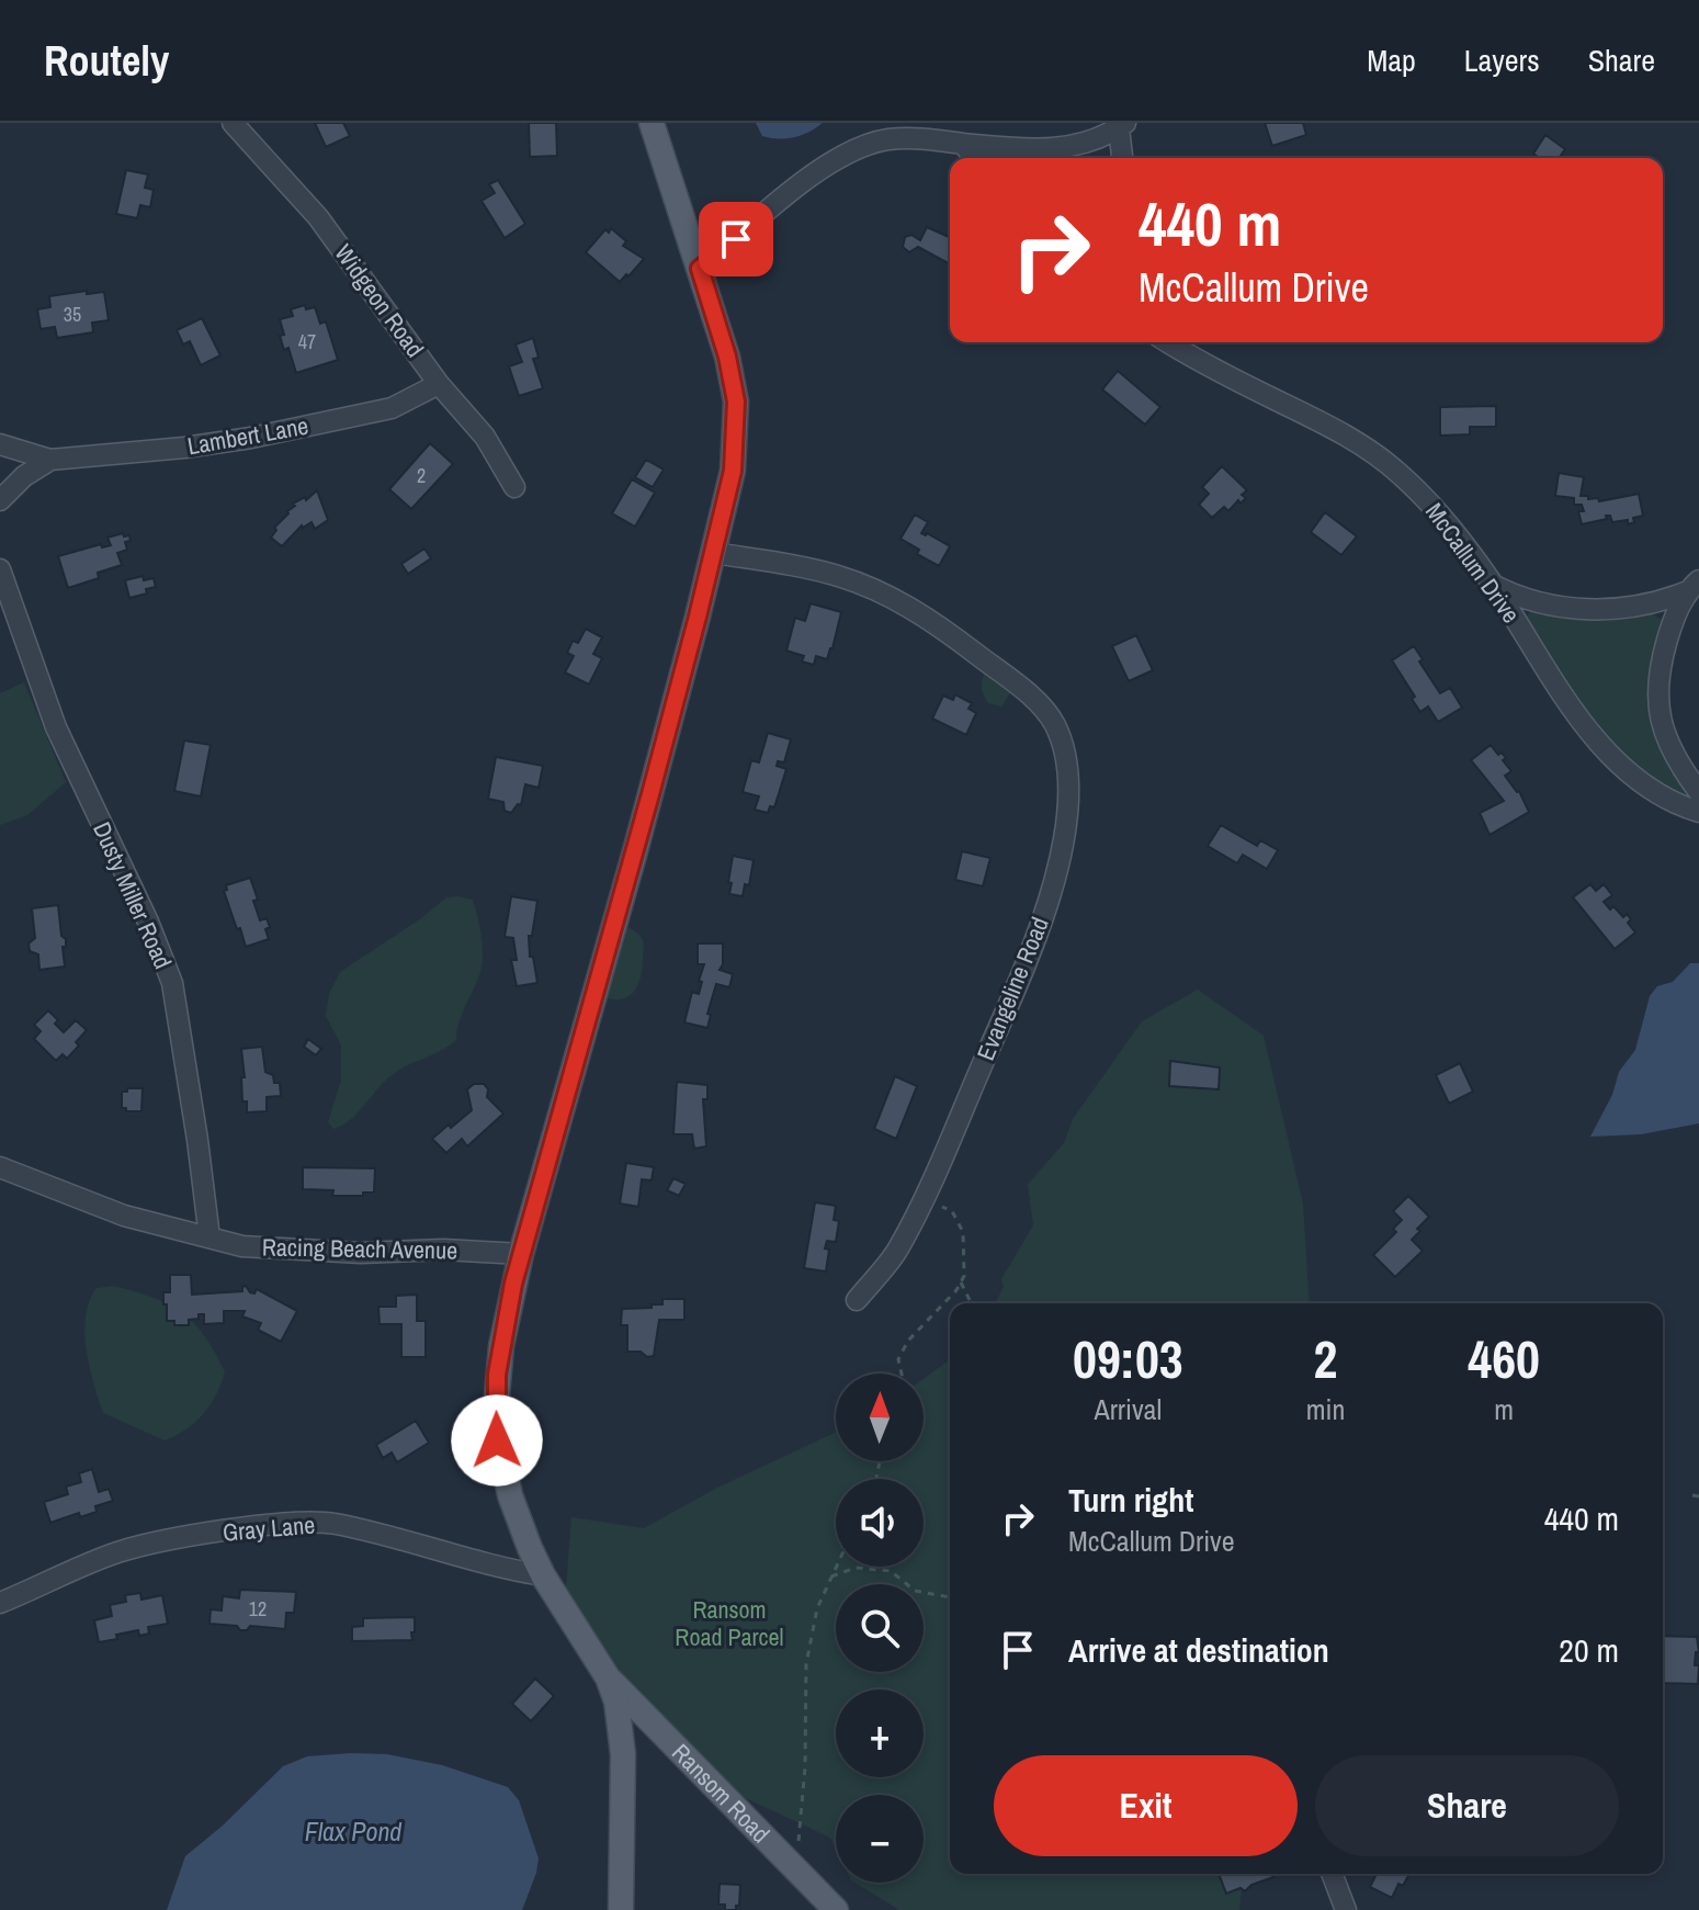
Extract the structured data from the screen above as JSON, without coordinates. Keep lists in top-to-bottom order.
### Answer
{
  "streets": {
    "main road": ["Ransom Road"],
    "street": [
      "Widgeon Road",
      "Lambert Lane",
      "McCallum Drive",
      "Dusty Miller Road",
      "Evangeline Road",
      "Racing Beach Avenue",
      "Gray Lane"
    ]
  },
  "crossings": [
    ["Widgeon Road", "Lambert Lane"],
    ["Dusty Miller Road", "Racing Beach Avenue"]
  ],
  "water": ["Flax Pond"],
  "parks": ["Ransom Road Parcel"],
  "house_numbers": [
    "35",
    "47",
    "2",
    "12"
  ],
  "north": "top",
  "page": {
    "header": "Routely",
    "nav": ["Map", "Layers", "Share"],
    "turn": ["440 m", "McCallum Drive"],
    "eta": [
      "09:03",
      "Arrival",
      "2",
      "min",
      "460",
      "m"
    ],
    "map_buttons": ["+", "−"],
    "list": [
      {
        "name": "Turn right",
        "note": "McCallum Drive",
        "value": "440 m"
      },
      {
        "name": "Arrive at destination",
        "value": "20 m"
      }
    ],
    "buttons": ["Exit", "Share"]
  }
}
